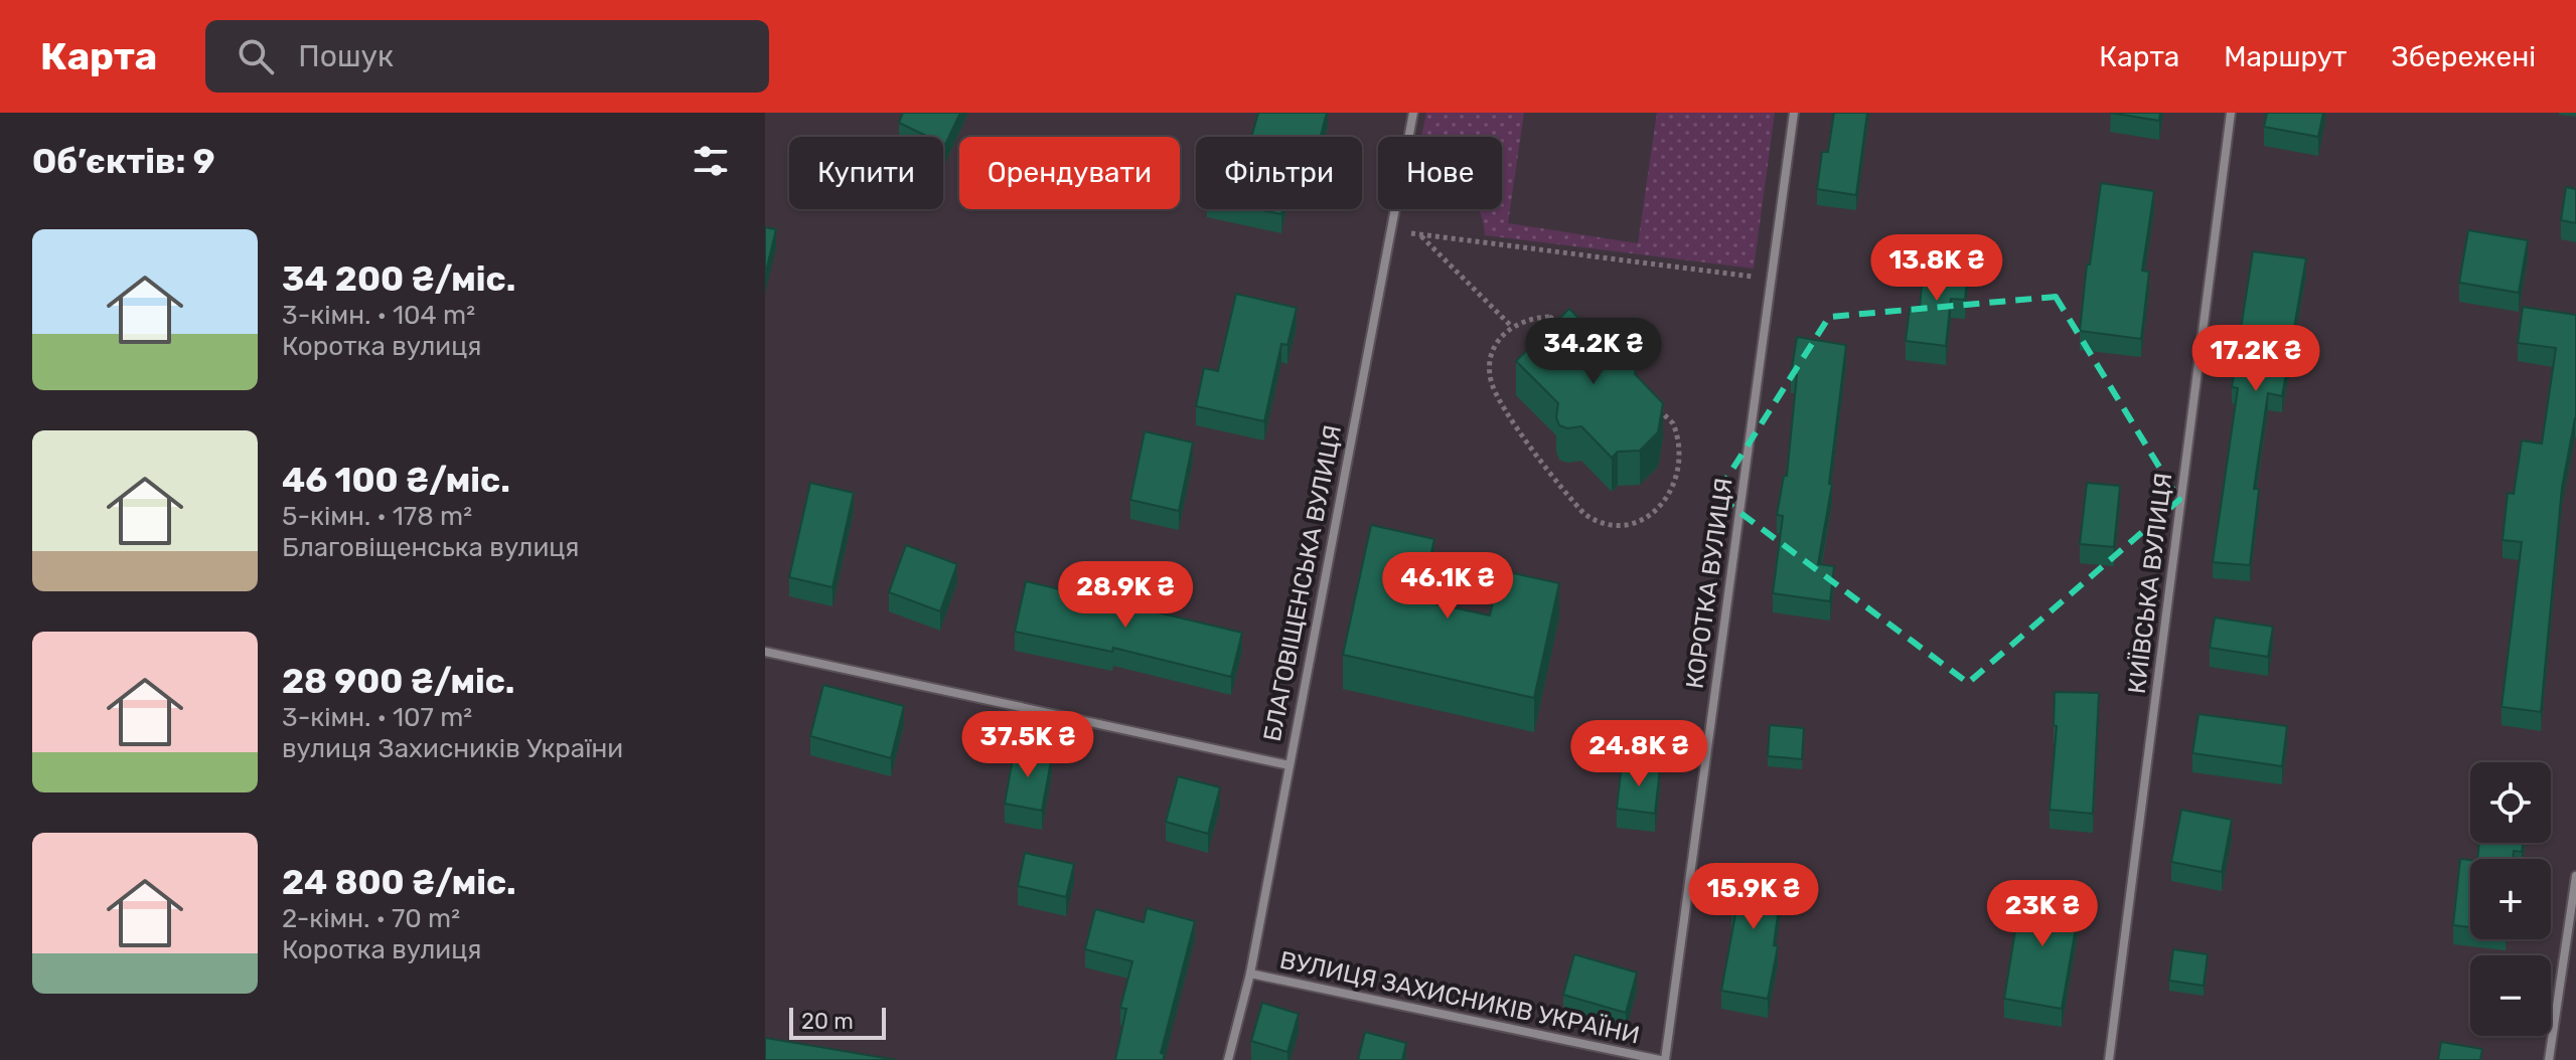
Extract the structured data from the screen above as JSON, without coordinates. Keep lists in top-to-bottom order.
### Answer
{
  "streets": {
    "street": [
      "БЛАГОВІЩЕНСЬКА ВУЛИЦЯ",
      "КОРОТКА ВУЛИЦЯ",
      "КИЇВСЬКА ВУЛИЦЯ",
      "ВУЛИЦЯ ЗАХИСНИКІВ УКРАЇНИ"
    ]
  },
  "crossings": [
    ["БЛАГОВІЩЕНСЬКА ВУЛИЦЯ", "ВУЛИЦЯ ЗАХИСНИКІВ УКРАЇНИ"],
    ["КОРОТКА ВУЛИЦЯ", "ВУЛИЦЯ ЗАХИСНИКІВ УКРАЇНИ"]
  ],
  "scale_bar": "20 m",
  "page": {
    "header": "Карта",
    "search": "Пошук",
    "nav": ["Карта", "Маршрут", "Збережені"],
    "heading": "Об’єктів: 9",
    "chip": [
      "Купити",
      "Орендувати",
      "Фільтри",
      "Нове"
    ],
    "list": [
      {
        "name": "34 200 ₴/міс.",
        "note": "3-кімн. · 104 m² · Коротка вулиця"
      },
      {
        "name": "46 100 ₴/міс.",
        "note": "5-кімн. · 178 m² · Благовіщенська вулиця"
      },
      {
        "name": "28 900 ₴/міс.",
        "note": "3-кімн. · 107 m² · вулиця Захисників України"
      },
      {
        "name": "24 800 ₴/міс.",
        "note": "2-кімн. · 70 m² · Коротка вулиця"
      }
    ],
    "price": [
      "13.8K ₴",
      "34.2K ₴",
      "17.2K ₴",
      "46.1K ₴",
      "28.9K ₴",
      "37.5K ₴",
      "24.8K ₴",
      "15.9K ₴",
      "23K ₴"
    ],
    "map_buttons": ["+", "−"],
    "scale": "20 m"
  }
}
